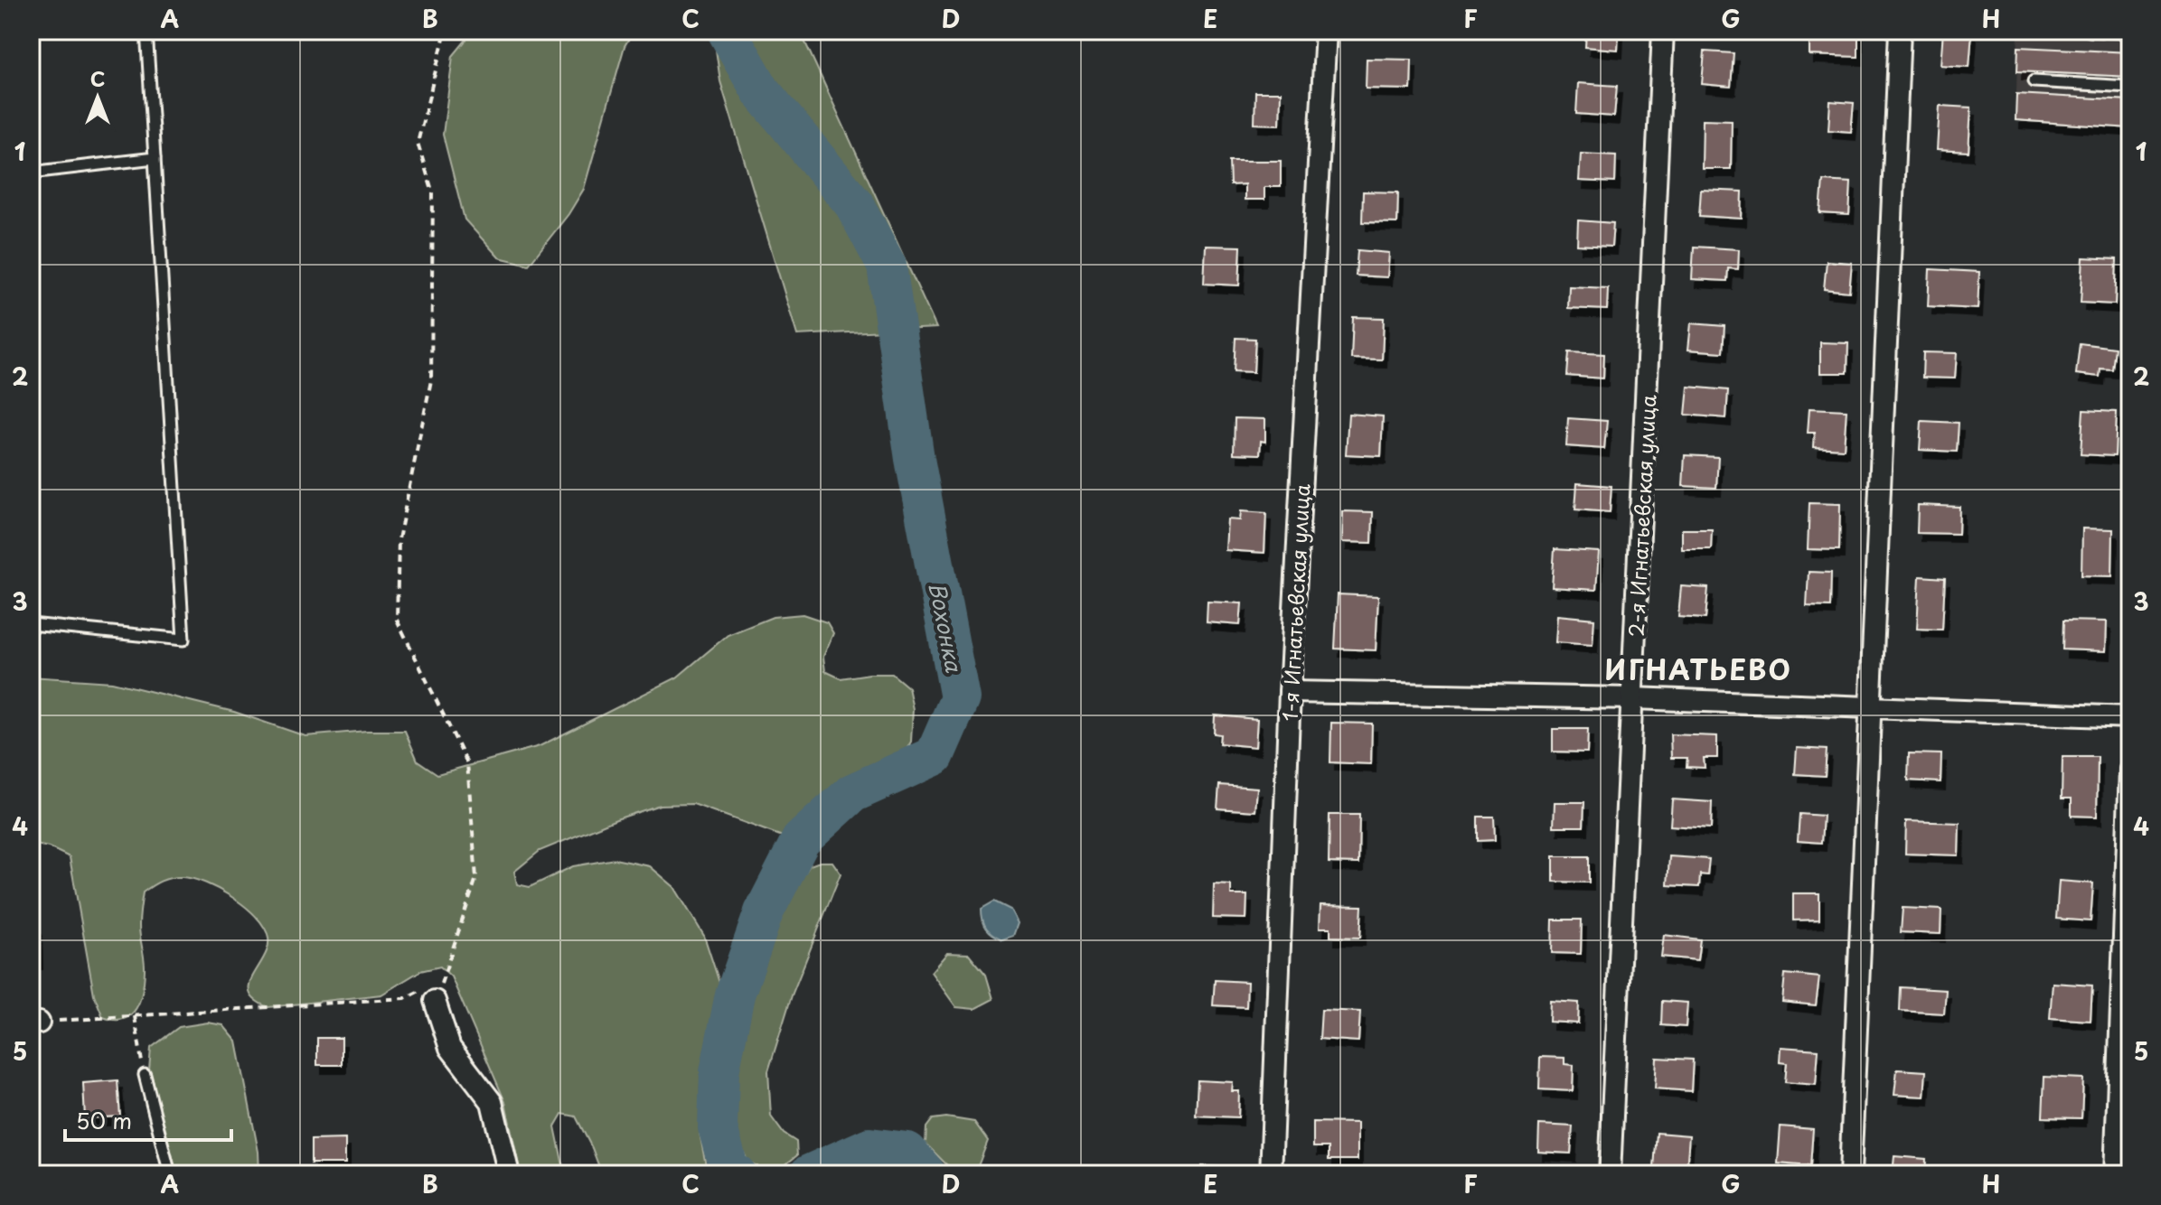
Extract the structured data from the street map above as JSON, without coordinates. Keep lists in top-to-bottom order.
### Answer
{
  "streets": {
    "street": ["2-я Игнатьевская улица", "1-я Игнатьевская улица"]
  },
  "districts": ["ИГНАТЬЕВО"],
  "water": ["Вохонка"],
  "scale_bar": "50 m",
  "north": "top",
  "grid": {
    "columns": [
      "A",
      "B",
      "C",
      "D",
      "E",
      "F",
      "G",
      "H"
    ],
    "rows": [
      "1",
      "2",
      "3",
      "4",
      "5"
    ]
  }
}
